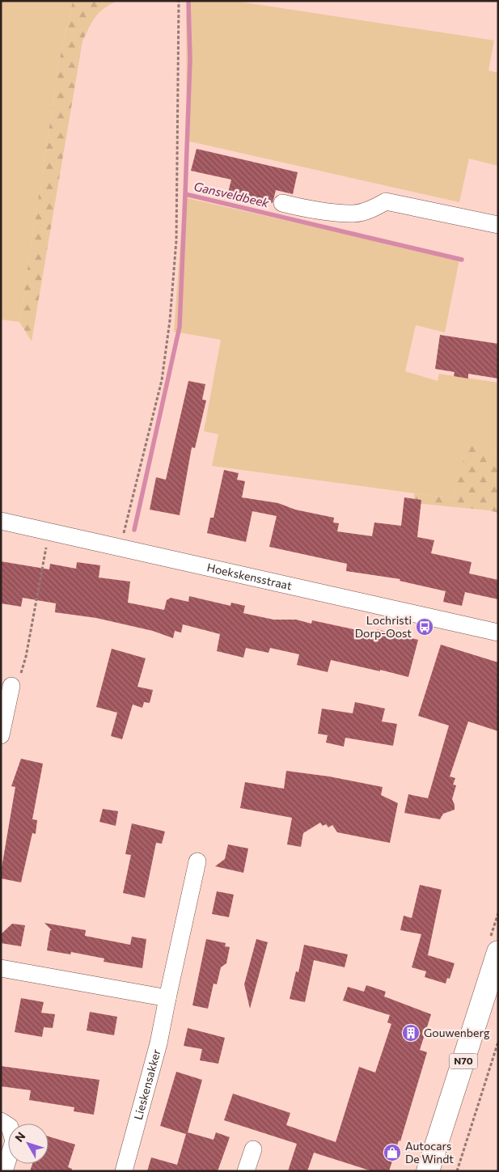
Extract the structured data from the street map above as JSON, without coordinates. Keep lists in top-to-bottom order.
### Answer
{
  "streets": {
    "main road": ["N70"],
    "street": ["Hoekskensstraat", "Lieskensakker"]
  },
  "water": ["Gansveldbeek"],
  "places": {
    "bus stop": ["Lochristi Dorp-Oost"],
    "building": ["Gouwenberg"],
    "shop": ["Autocars De Windt"]
  },
  "north": "top left"
}
